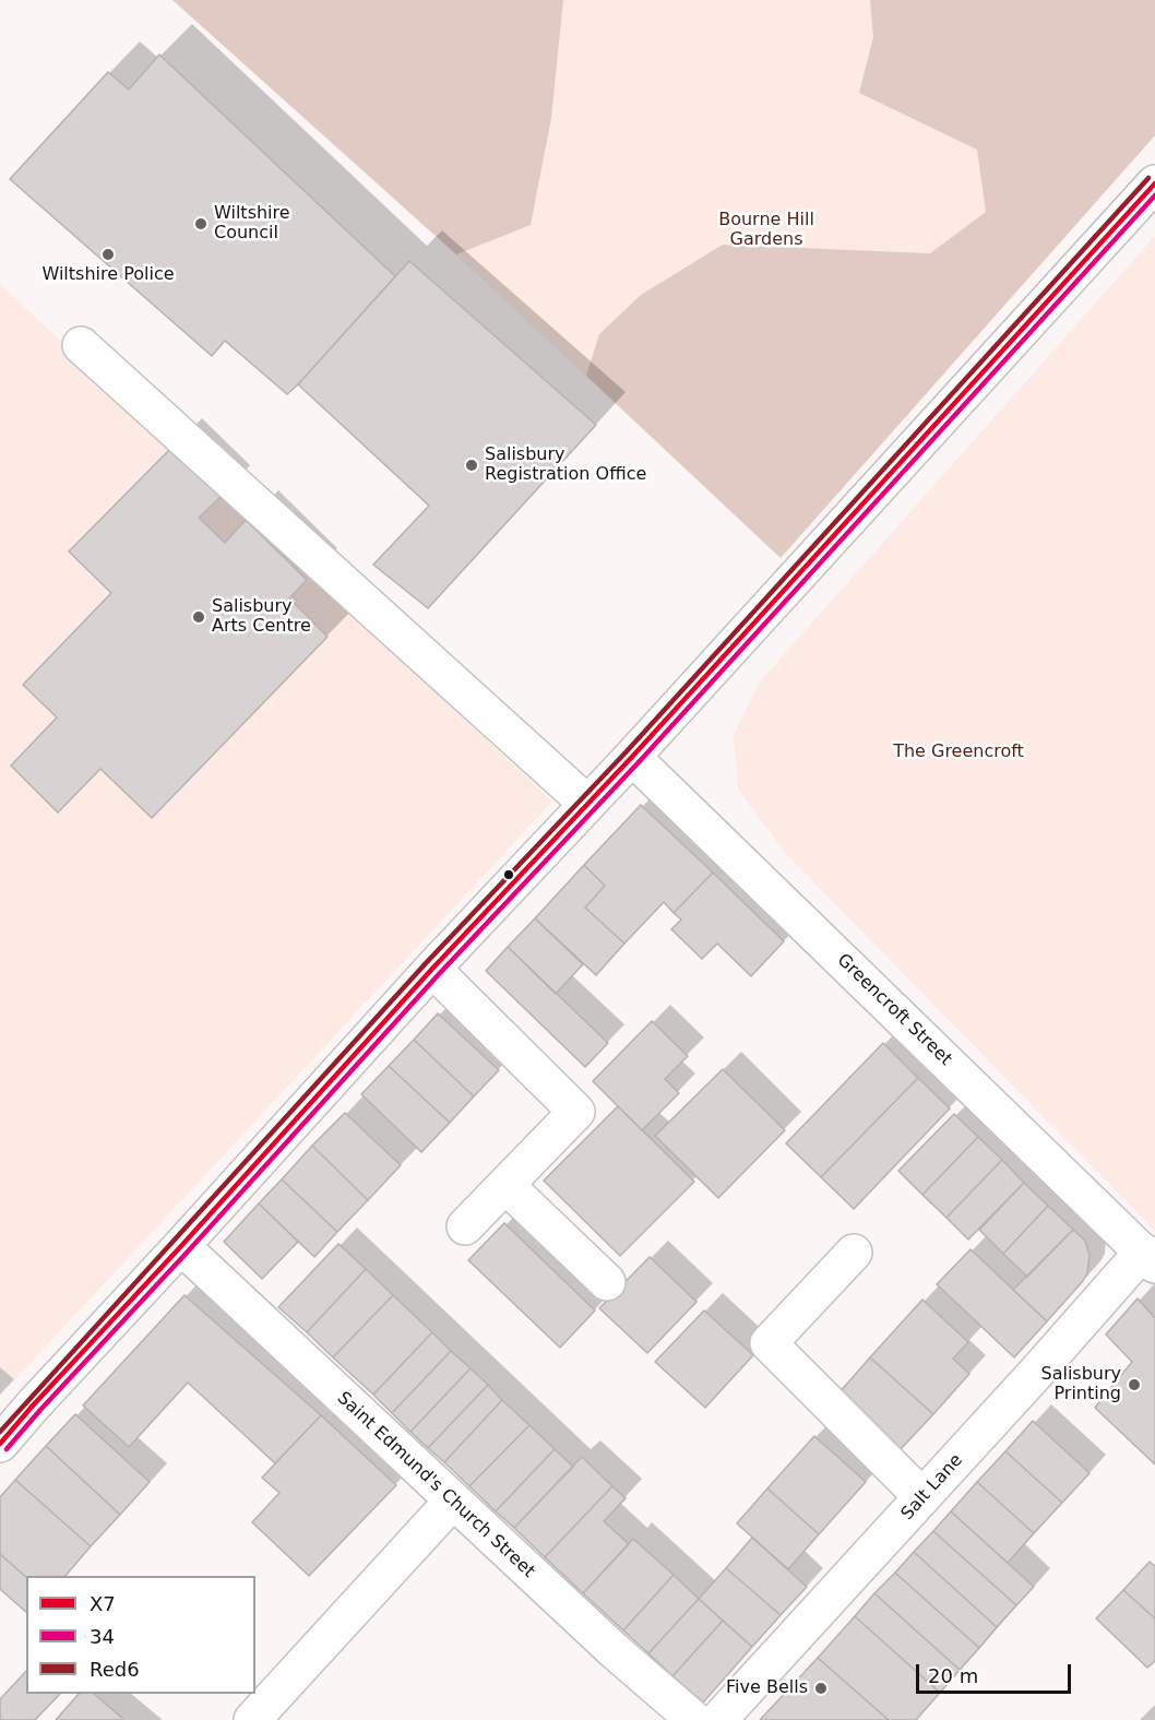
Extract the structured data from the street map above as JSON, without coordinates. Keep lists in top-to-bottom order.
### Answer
{
  "streets": {
    "street": ["Greencroft Street", "Saint Edmund's Church Street", "Salt Lane"]
  },
  "crossings": [
    ["Greencroft Street", "Salt Lane"]
  ],
  "parks": ["Bourne Hill Gardens", "The Greencroft"],
  "places": [
    "Wiltshire Council",
    "Wiltshire Police",
    "Salisbury Registration Office",
    "Salisbury Arts Centre",
    "Salisbury Printing",
    "Five Bells"
  ],
  "lines": ["transit line Red6", "transit line X7", "transit line 34"],
  "legend": ["X7", "34", "Red6"],
  "scale_bar": "20 m"
}
